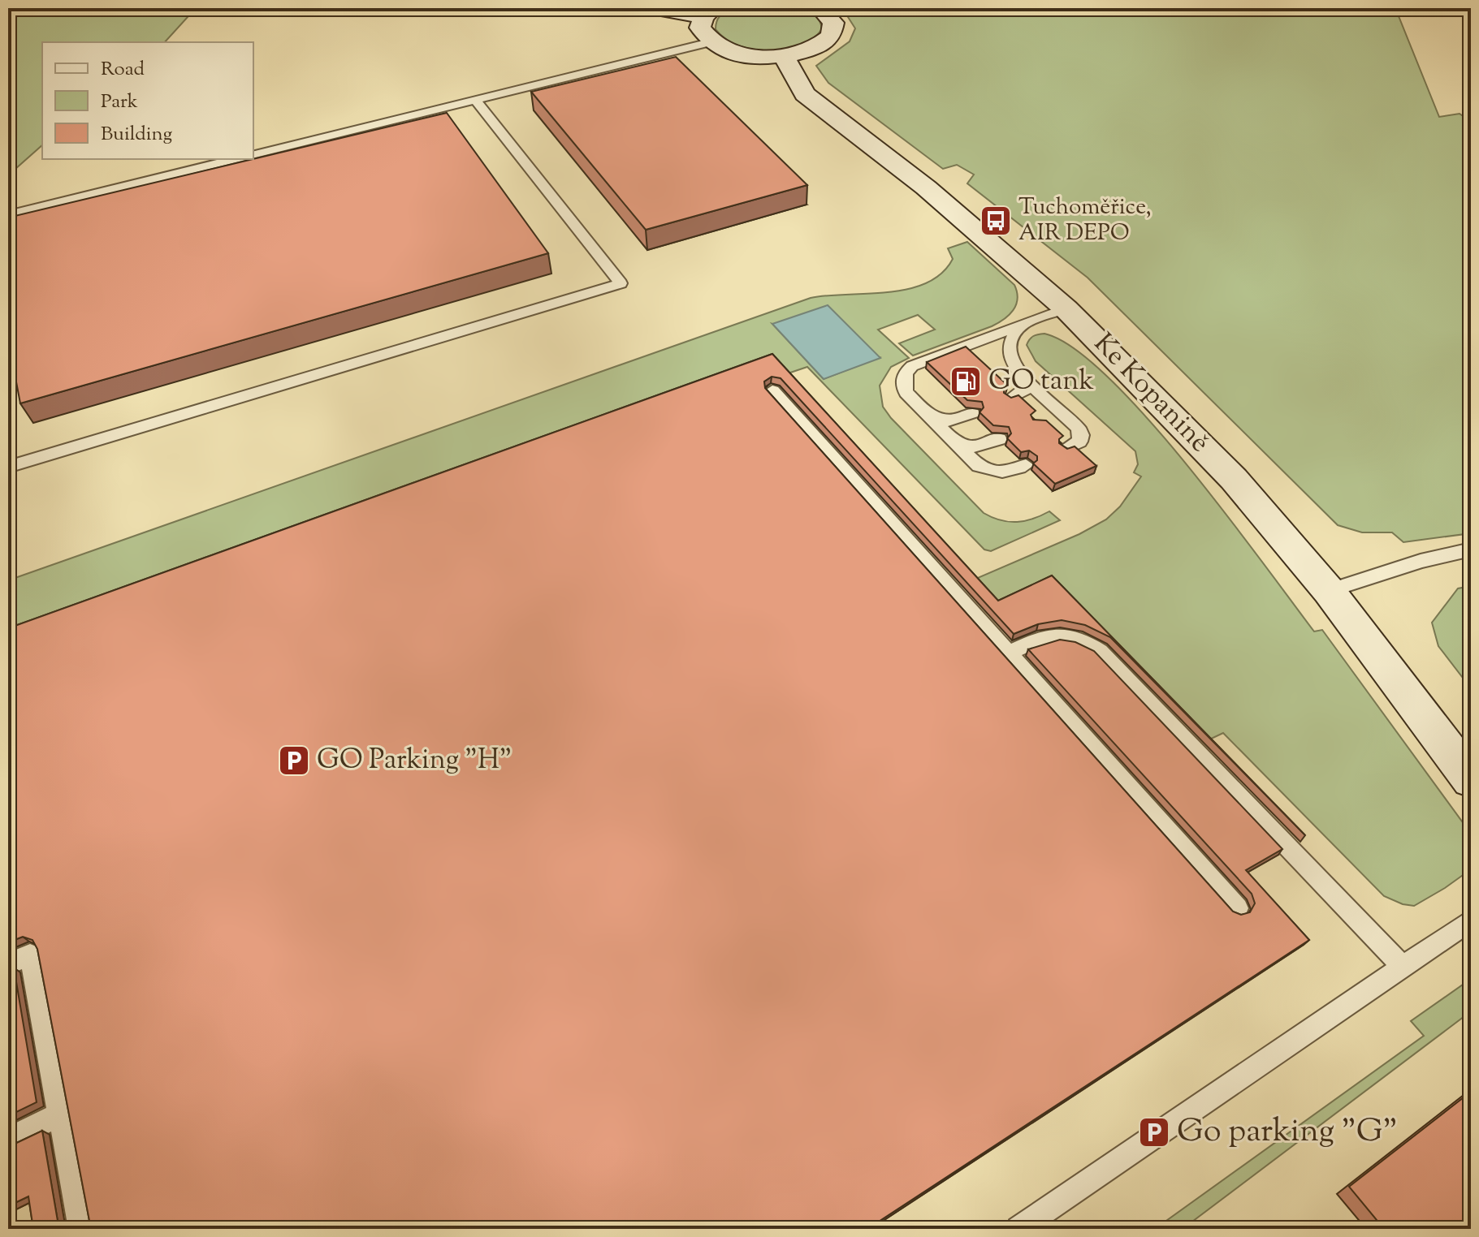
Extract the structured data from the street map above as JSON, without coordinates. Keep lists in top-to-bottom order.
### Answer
{
  "streets": {
    "street": ["Ke Kopanině"]
  },
  "places": {
    "bus stop": ["Tuchoměřice, AIR DEPO"],
    "fuel station": ["GO tank"],
    "parking": ["GO Parking \"H\"", "Go parking \"G\""]
  },
  "legend": ["Road", "Park", "Building"]
}
